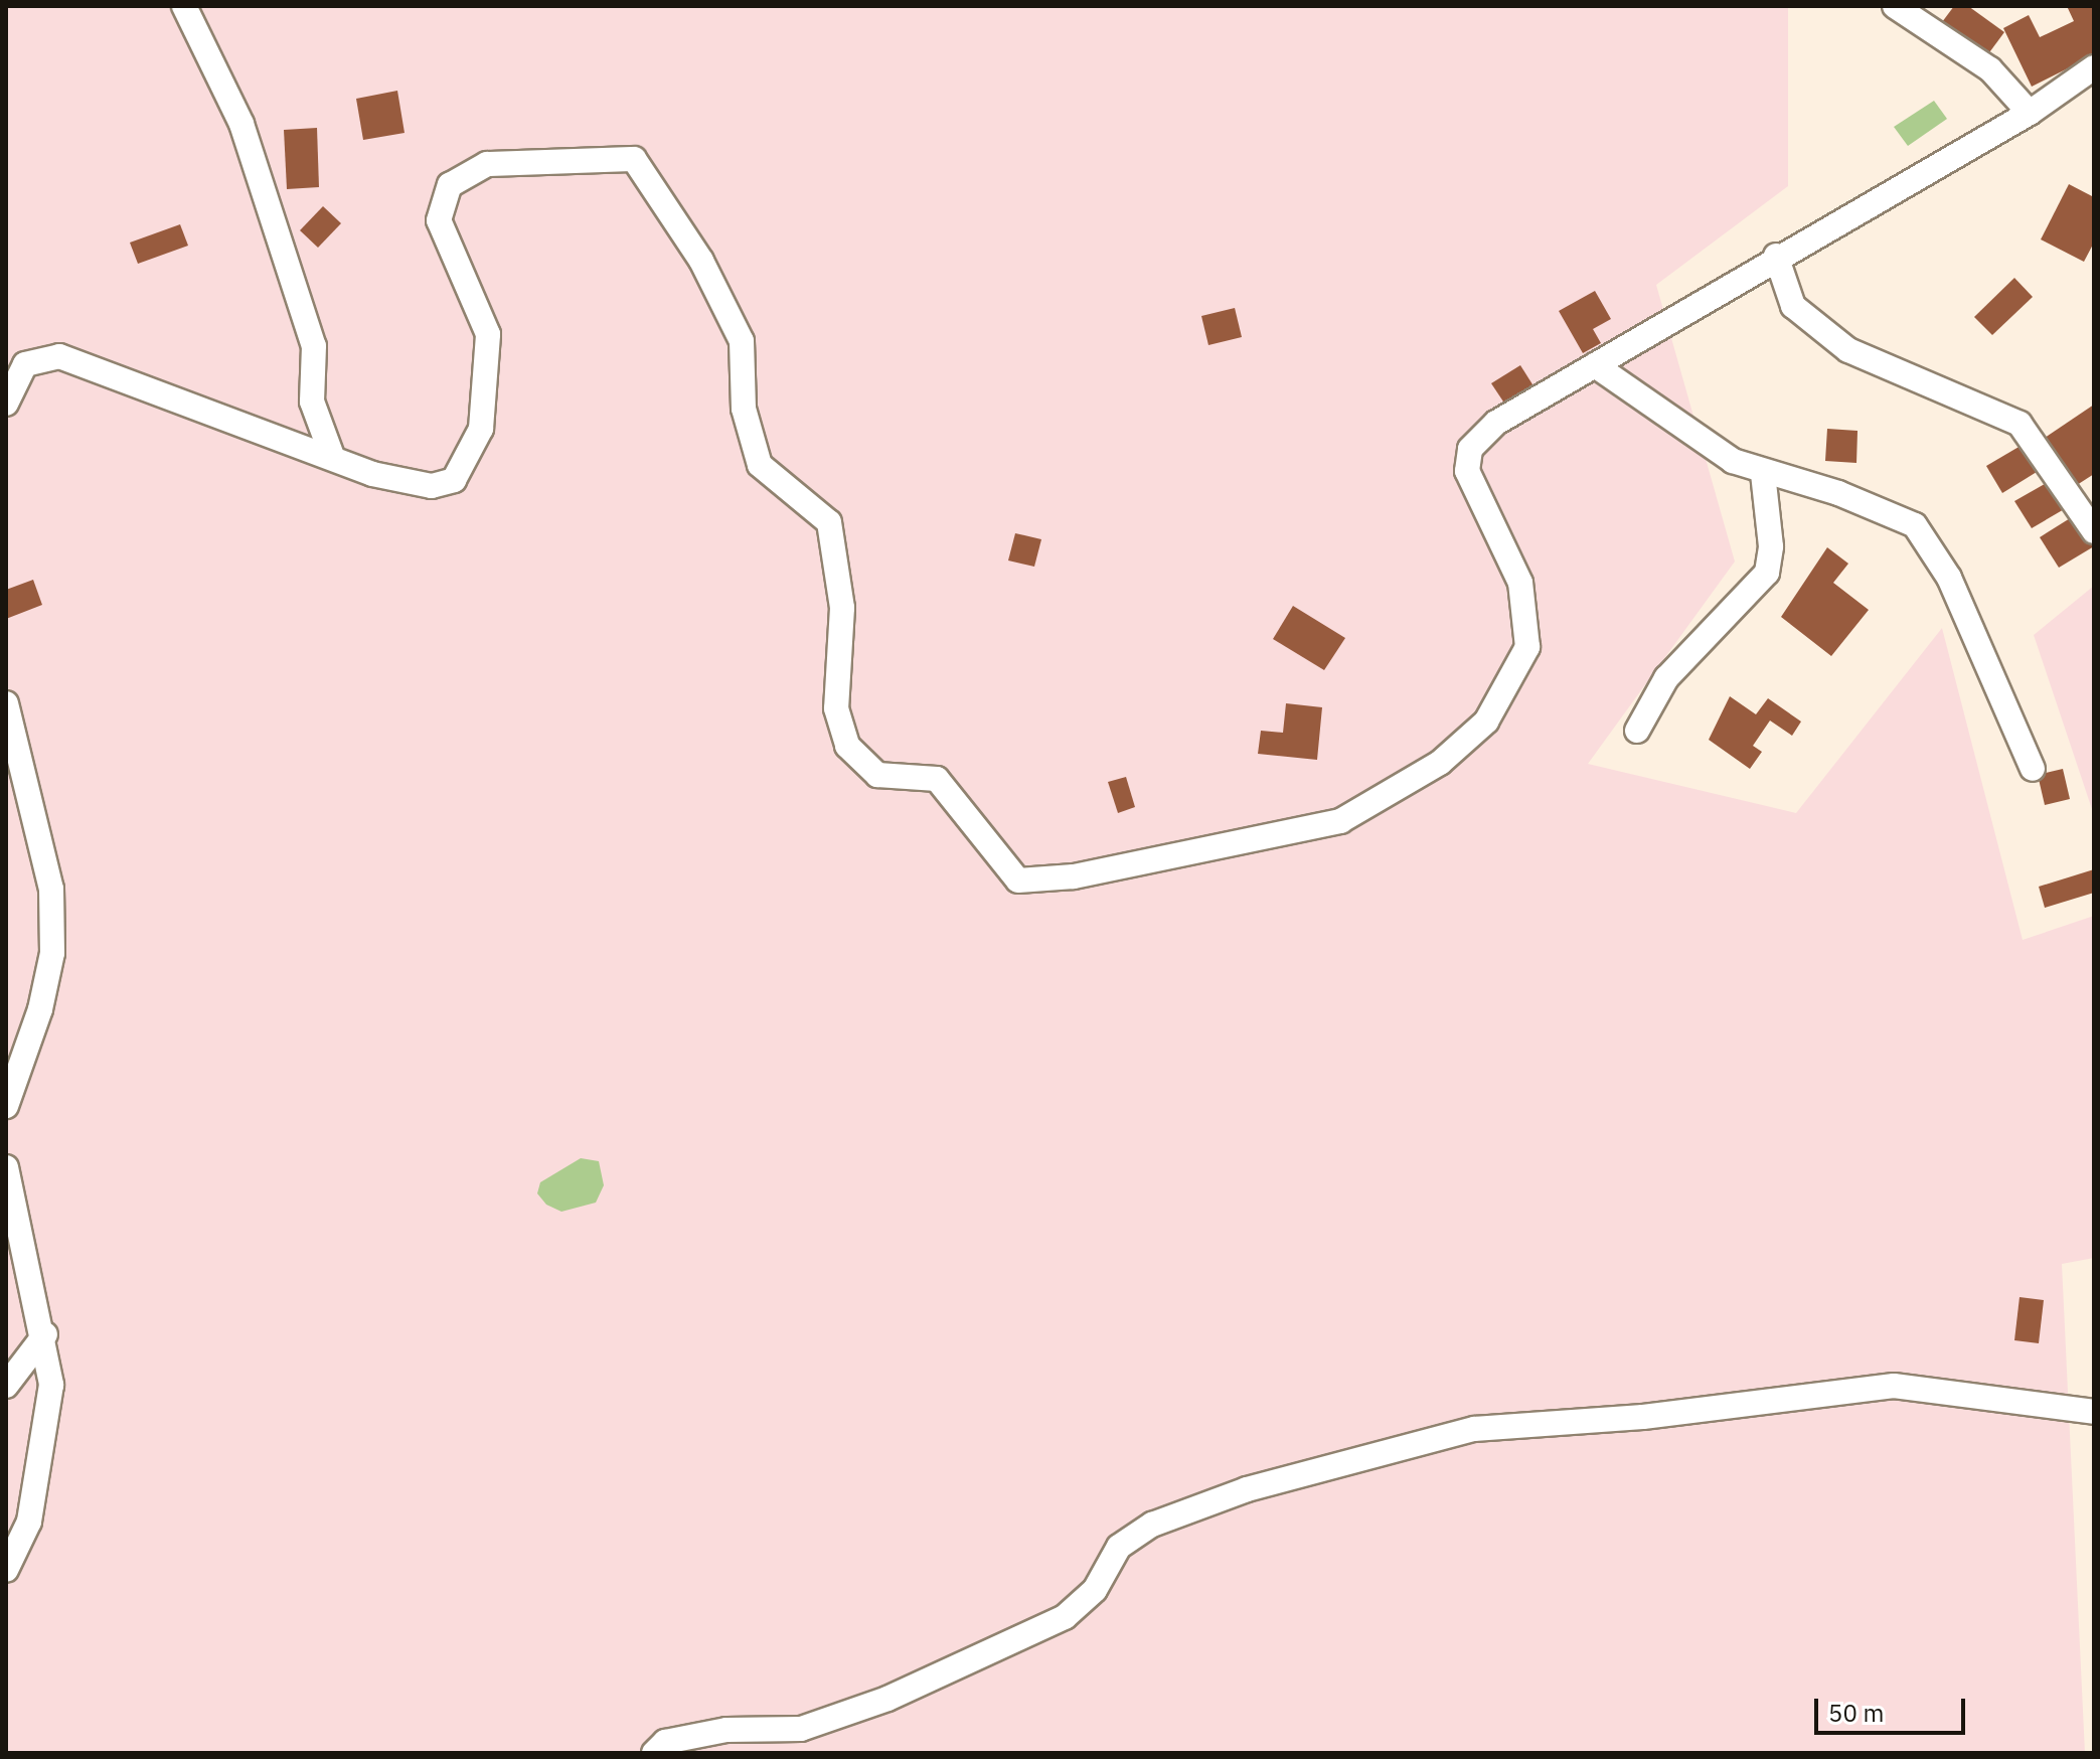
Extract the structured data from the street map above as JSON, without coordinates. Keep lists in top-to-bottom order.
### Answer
{
  "scale_bar": "50 m"
}
